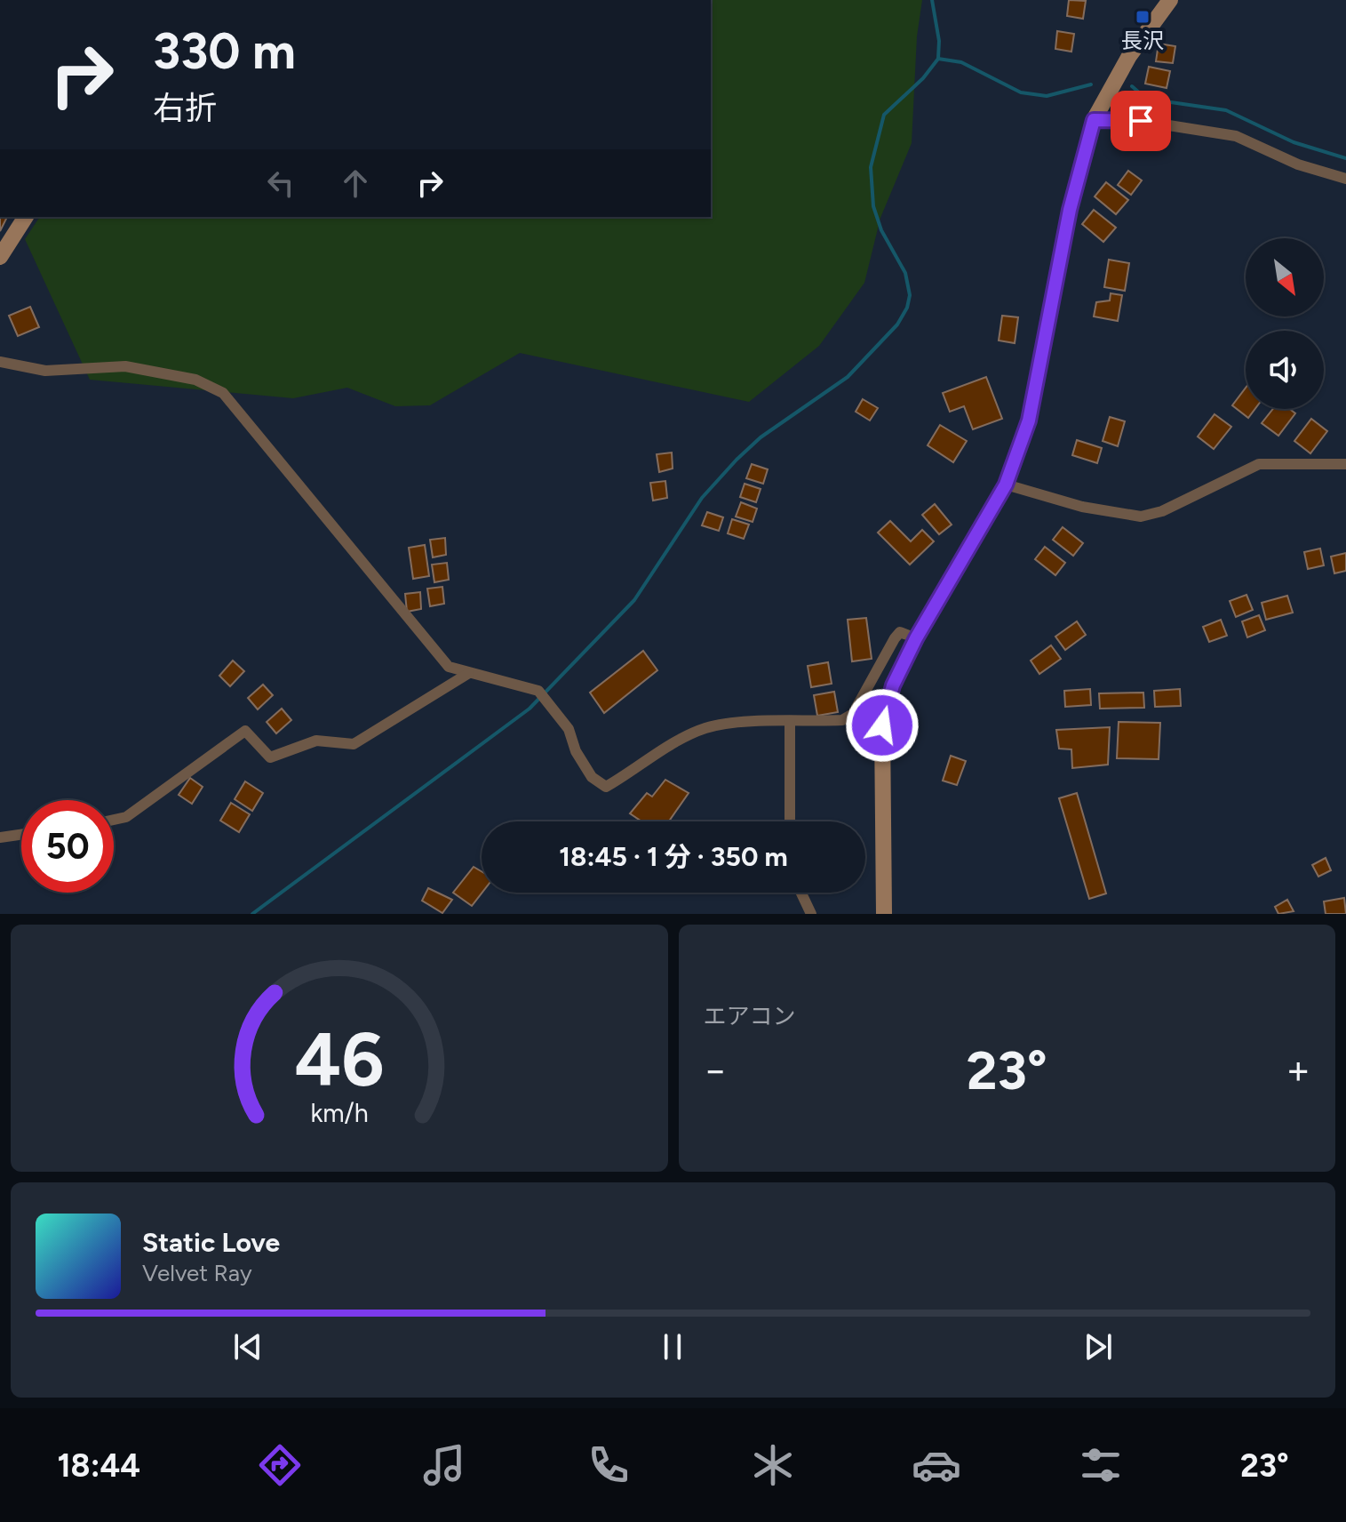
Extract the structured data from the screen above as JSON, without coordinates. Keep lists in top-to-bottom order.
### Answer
{
  "places": {
    "transit": ["長沢"]
  },
  "north": "bottom right",
  "page": {
    "turn": ["330 m", "右折"],
    "limit": "50",
    "trip": "18:45 · 1 分 · 350 m",
    "tile": "エアコン",
    "heat": ["−", "23°", "+"],
    "song": ["Static Love", "Velvet Ray"],
    "tabs": ["18:44", "23°"],
    "gauge": ["46", "km/h"]
  }
}
